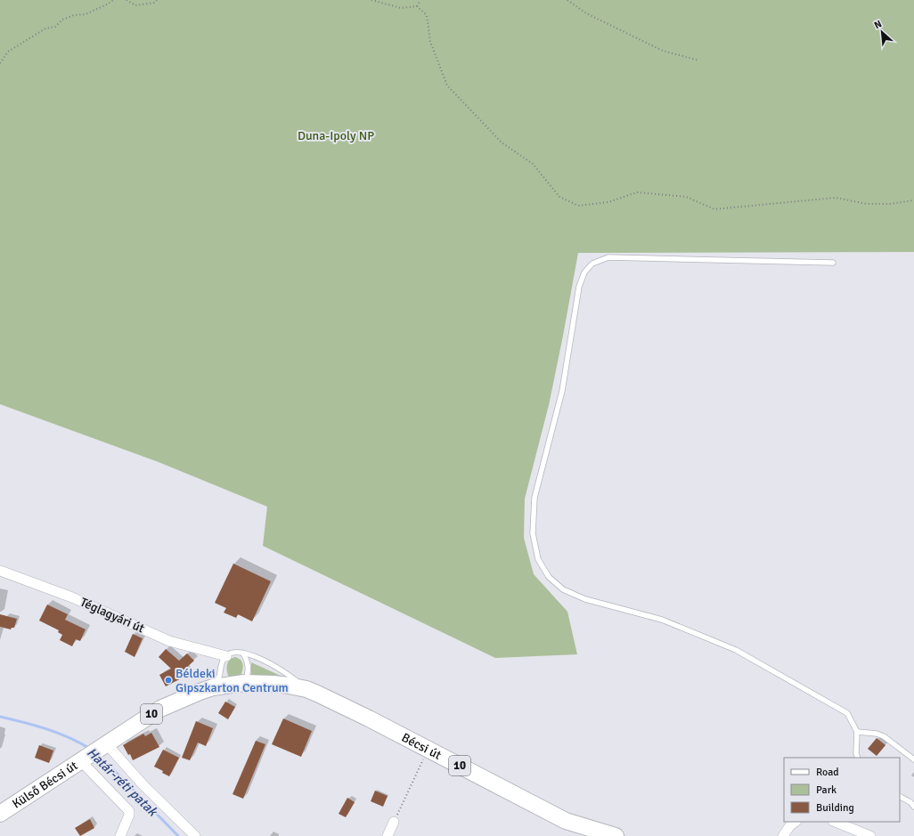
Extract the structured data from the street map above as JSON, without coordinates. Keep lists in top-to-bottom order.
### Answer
{
  "streets": {
    "main road": ["10", "Bécsi út", "Külső Bécsi út"],
    "street": ["Téglagyári út"]
  },
  "crossings": [
    ["Téglagyári út", "Külső Bécsi út"],
    ["Bécsi út", "Külső Bécsi út"]
  ],
  "water": ["Határ-réti patak"],
  "parks": ["Duna-Ipoly NP"],
  "places": ["Béldeki Gipszkarton Centrum"],
  "legend": ["Road", "Park", "Building"],
  "north": "top left"
}
